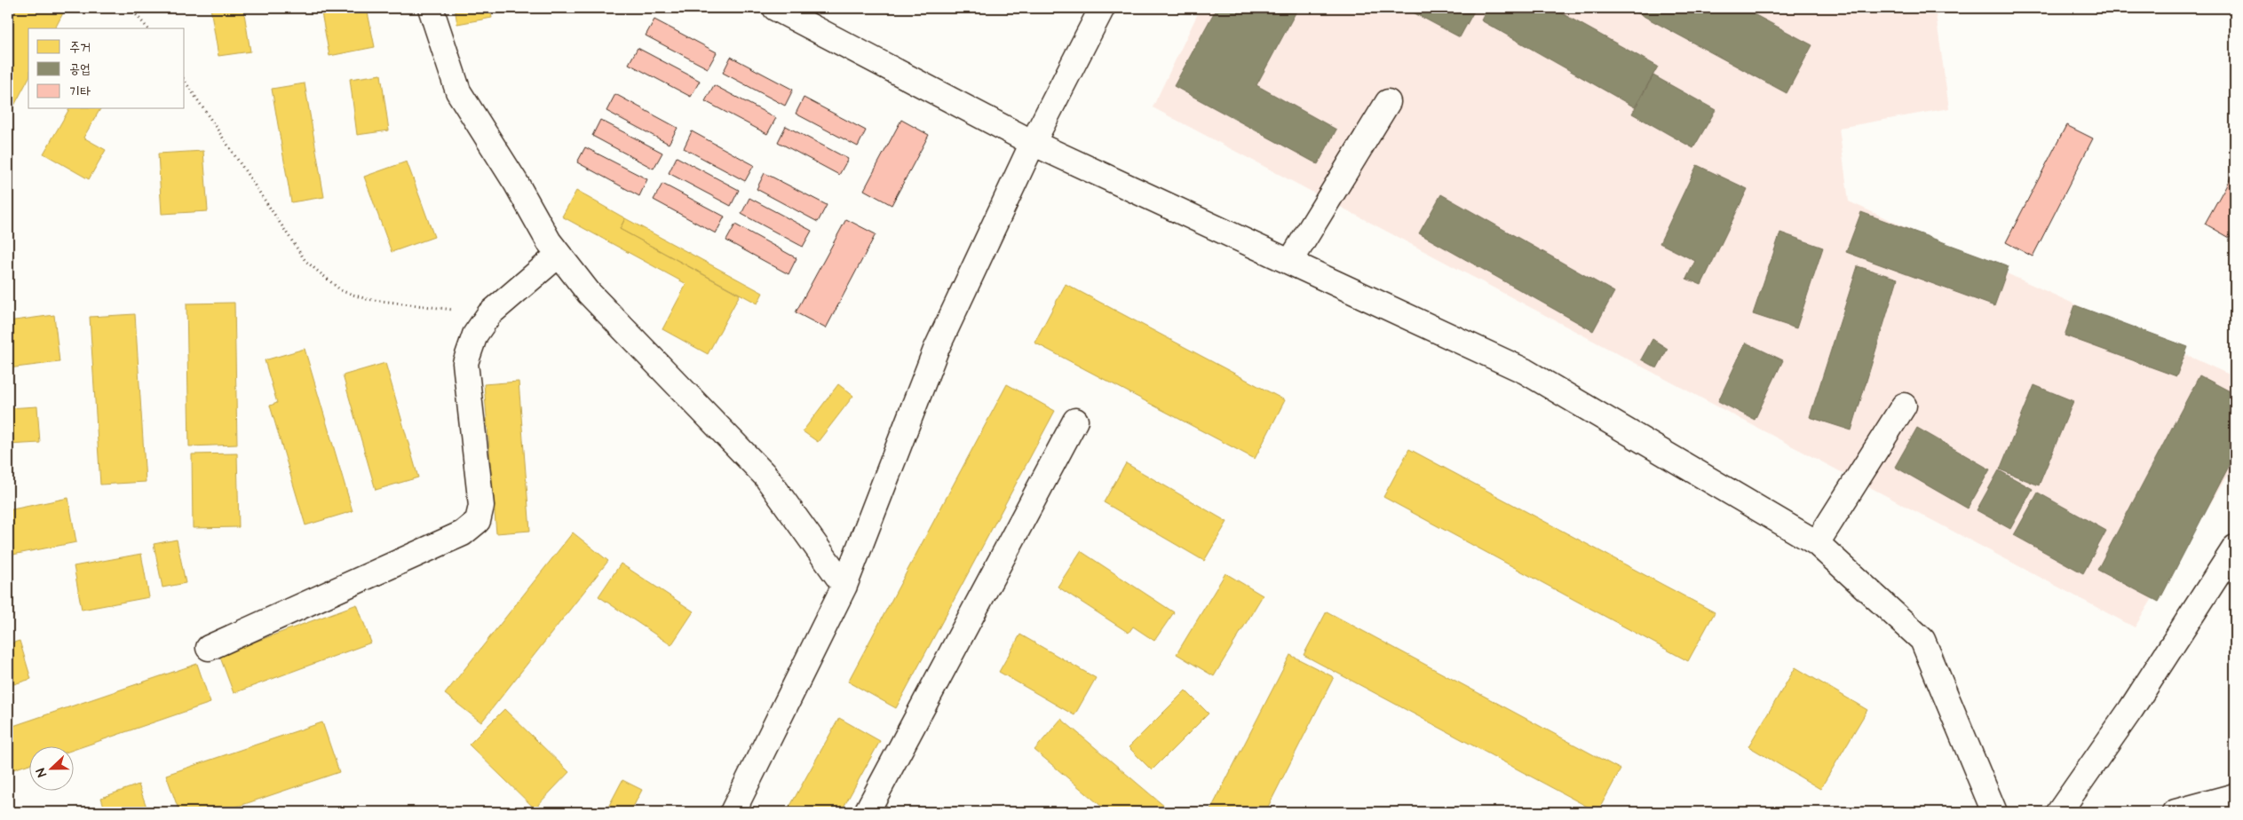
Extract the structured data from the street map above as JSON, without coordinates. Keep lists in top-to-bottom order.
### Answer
{
  "legend": ["주거", "공업", "기타"],
  "north": "left"
}
